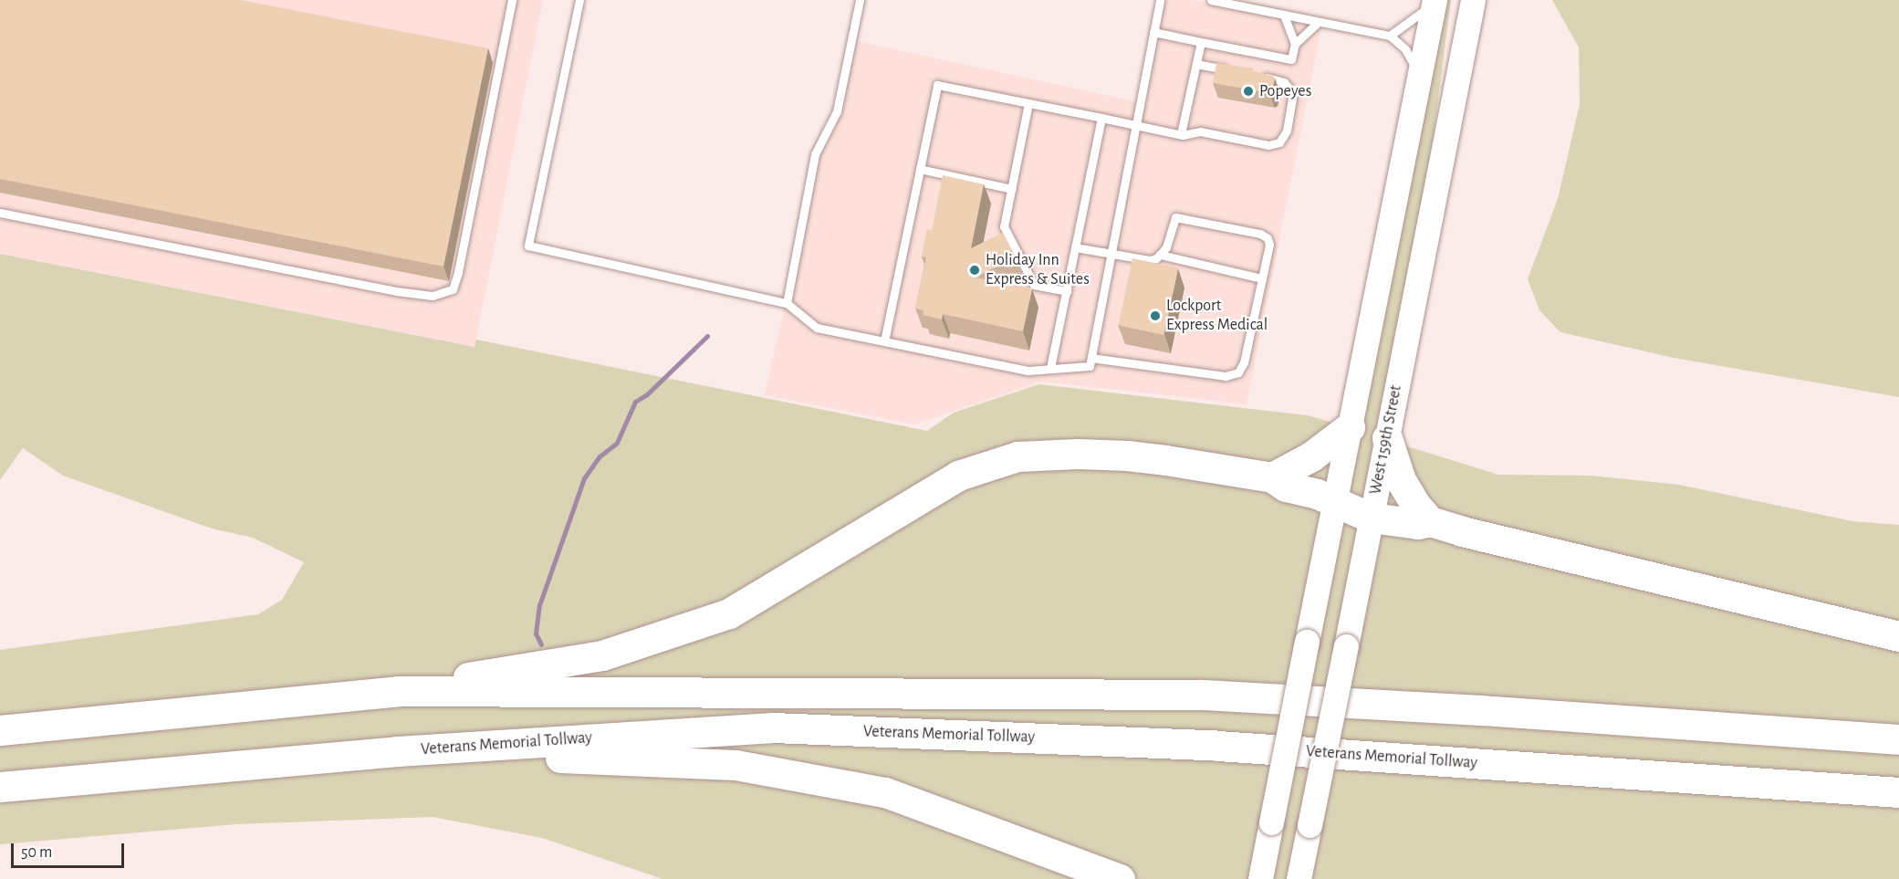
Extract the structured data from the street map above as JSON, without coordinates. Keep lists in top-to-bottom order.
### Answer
{
  "streets": {
    "highway": ["Veterans Memorial Tollway"],
    "main road": ["West 159th Street"]
  },
  "places": ["Popeyes", "Holiday Inn Express & Suites", "Lockport Express Medical"],
  "scale_bar": "50 m"
}
